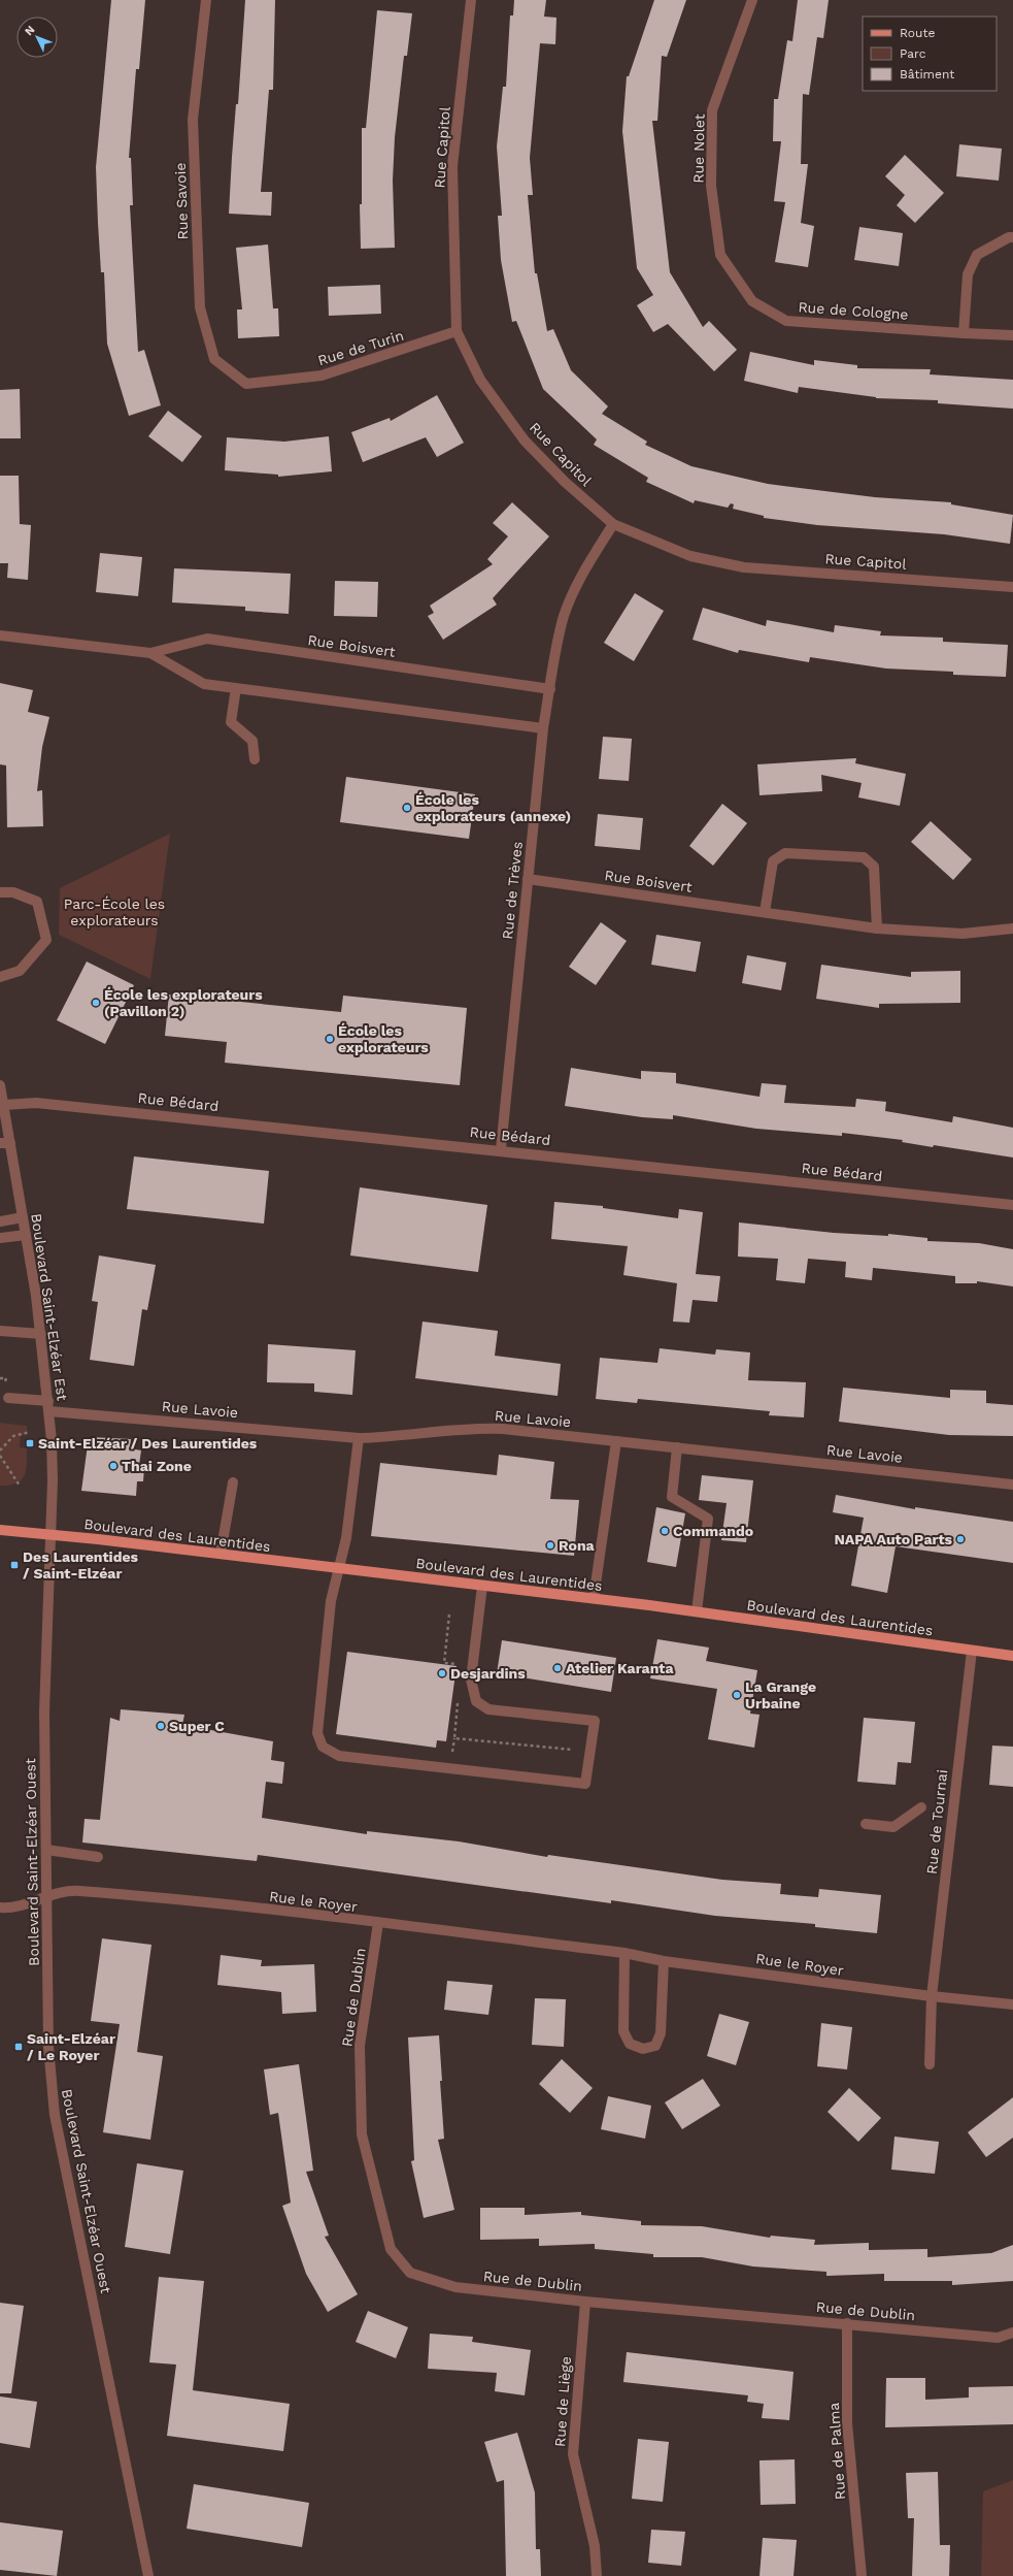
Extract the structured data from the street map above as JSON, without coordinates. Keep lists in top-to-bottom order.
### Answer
{
  "streets": {
    "main road": ["Boulevard des Laurentides"],
    "street": [
      "Rue Capitol",
      "Rue Nolet",
      "Rue Savoie",
      "Rue de Cologne",
      "Rue de Turin",
      "Rue Boisvert",
      "Rue de Trèves",
      "Rue Bédard",
      "Boulevard Saint-Elzéar Est",
      "Rue Lavoie",
      "Rue de Tournai",
      "Boulevard Saint-Elzéar Ouest",
      "Rue le Royer",
      "Rue de Dublin",
      "Rue de Liège",
      "Rue de Palma"
    ]
  },
  "crossings": [
    ["Rue Capitol", "Rue de Turin"],
    ["Rue Capitol", "Rue de Trèves"],
    ["Rue Nolet", "Rue de Cologne"],
    ["Rue Savoie", "Rue de Turin"],
    ["Rue Boisvert", "Rue de Trèves"],
    ["Rue de Trèves", "Rue Bédard"],
    ["Rue Bédard", "Boulevard Saint-Elzéar Est"],
    ["Boulevard Saint-Elzéar Est", "Rue Lavoie"],
    ["Boulevard Saint-Elzéar Est", "Boulevard des Laurentides"],
    ["Boulevard Saint-Elzéar Est", "Boulevard Saint-Elzéar Ouest"],
    ["Boulevard des Laurentides", "Rue de Tournai"],
    ["Boulevard des Laurentides", "Boulevard Saint-Elzéar Ouest"],
    ["Rue de Tournai", "Rue le Royer"],
    ["Boulevard Saint-Elzéar Ouest", "Rue le Royer"],
    ["Rue le Royer", "Rue de Dublin"],
    ["Rue de Dublin", "Rue de Liège"],
    ["Rue de Dublin", "Rue de Palma"]
  ],
  "parks": ["Parc-École les explorateurs"],
  "places": {
    "other": [
      "École les explorateurs (annexe)",
      "École les explorateurs (Pavillon 2)",
      "École les explorateurs",
      "Thai Zone",
      "Commando",
      "NAPA Auto Parts",
      "Rona",
      "Atelier Karanta",
      "Desjardins",
      "La Grange Urbaine",
      "Super C"
    ],
    "transit": ["Saint-Elzéar / Des Laurentides", "Des Laurentides / Saint-Elzéar", "Saint-Elzéar / Le Royer"]
  },
  "legend": ["Route", "Parc", "Bâtiment"],
  "north": "top left"
}
